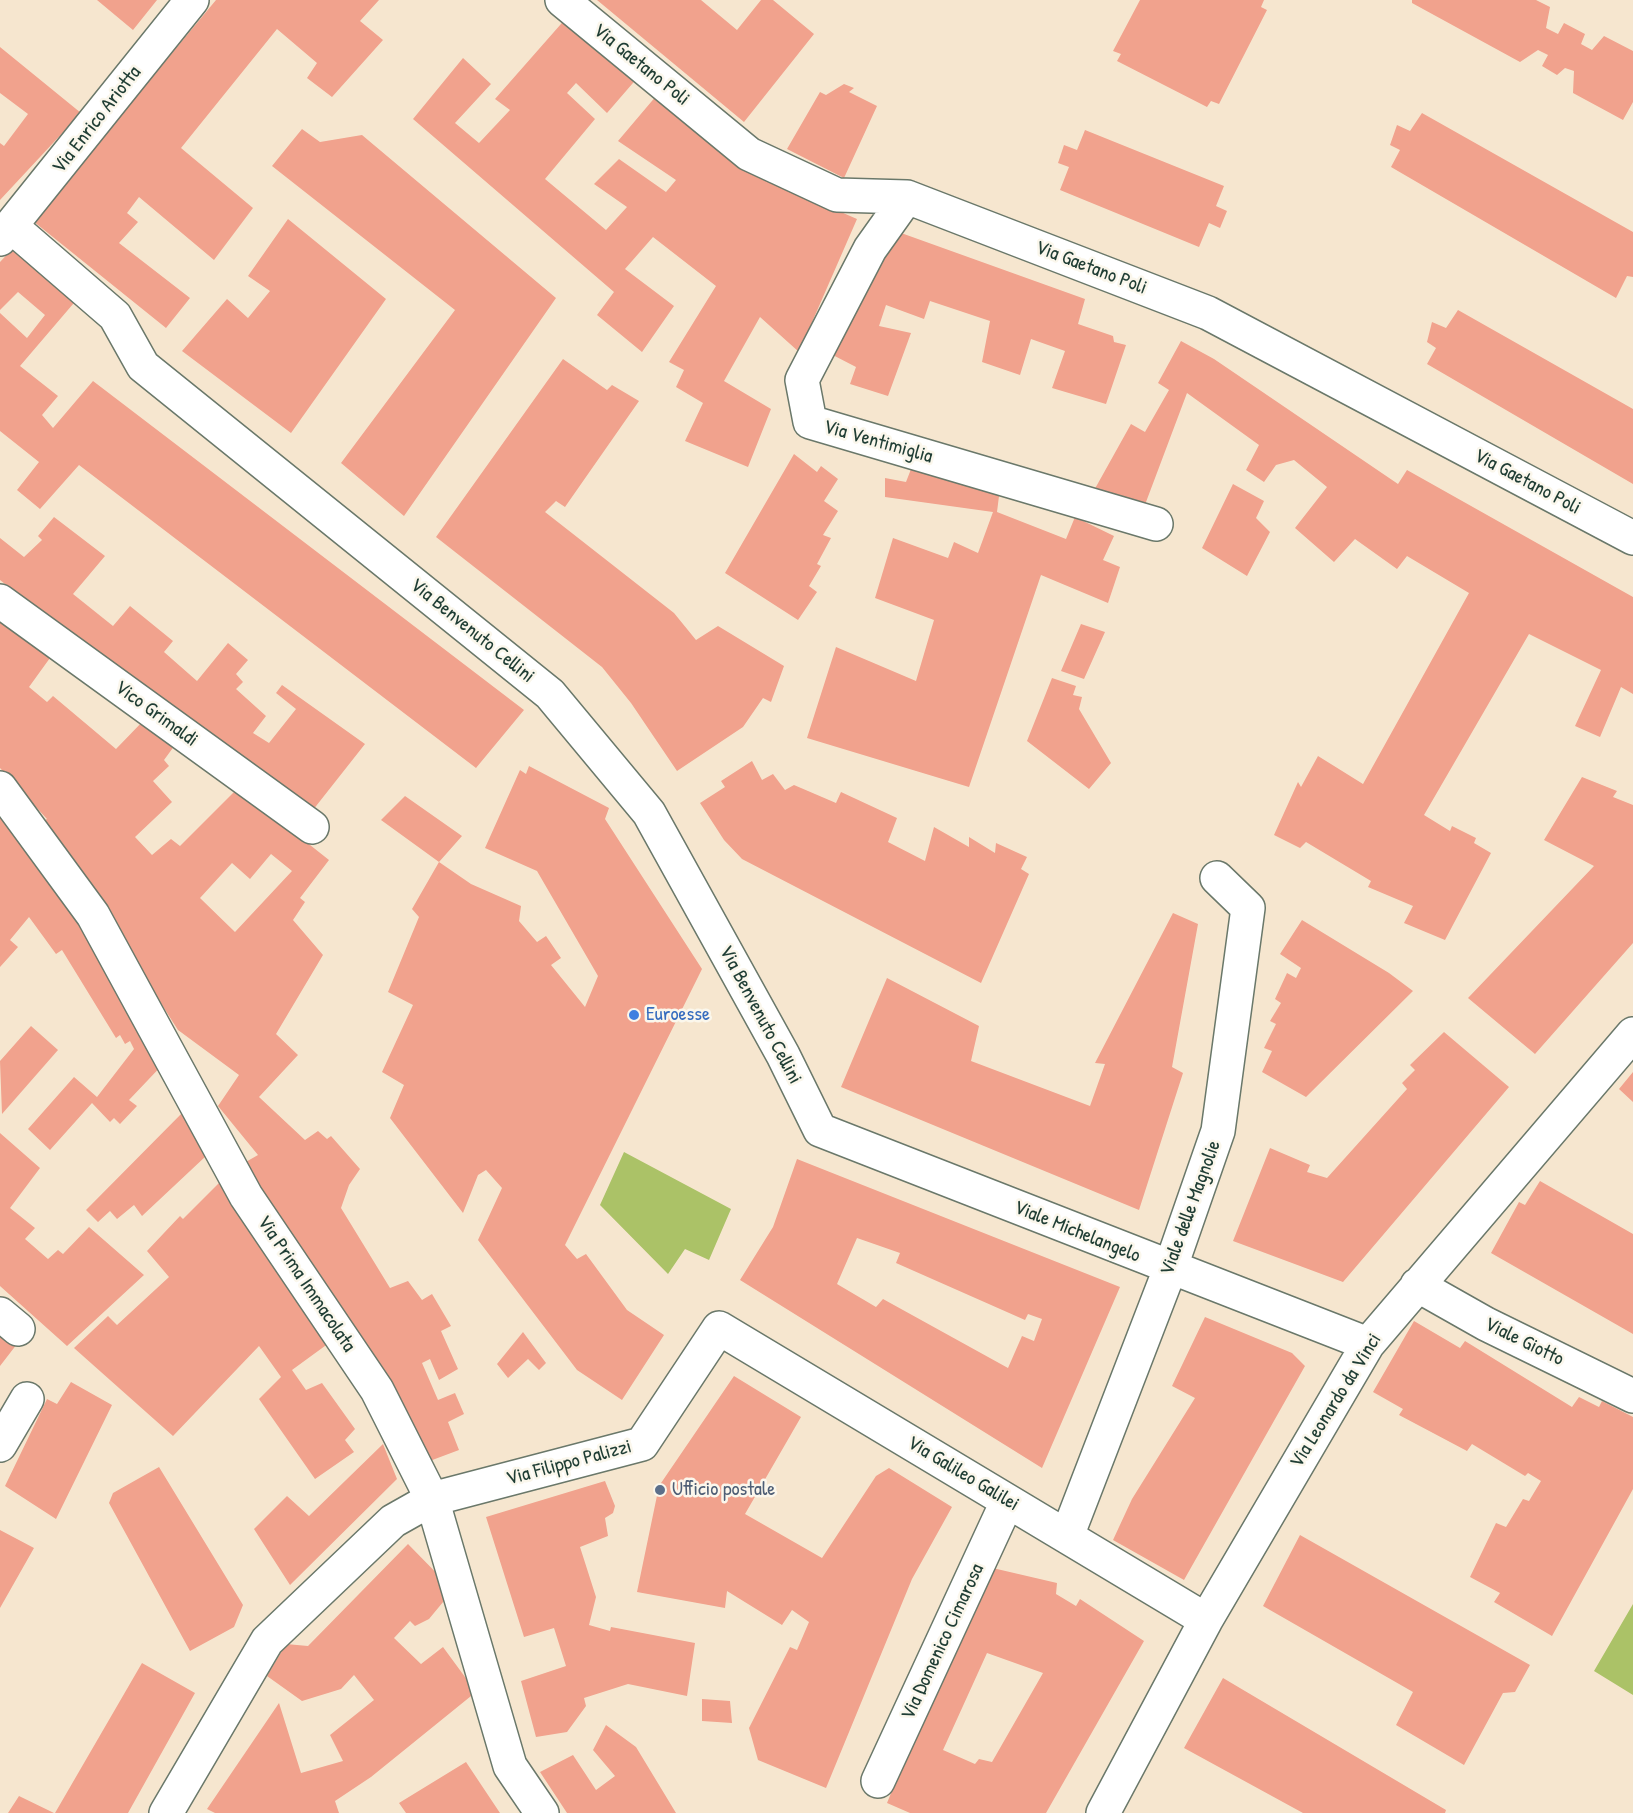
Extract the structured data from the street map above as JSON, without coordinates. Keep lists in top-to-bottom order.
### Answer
{
  "streets": {
    "street": [
      "Via Gaetano Poli",
      "Via Enrico Ariotta",
      "Via Ventimiglia",
      "Via Benvenuto Cellini",
      "Vico Grimaldi",
      "Viale delle Magnolie",
      "Viale Michelangelo",
      "Via Prima Immacolata",
      "Viale Giotto",
      "Via Leonardo da Vinci",
      "Via Filippo Palizzi",
      "Via Galileo Galilei",
      "Via Domenico Cimarosa"
    ]
  },
  "crossings": [
    ["Via Gaetano Poli", "Via Ventimiglia"],
    ["Via Enrico Ariotta", "Via Benvenuto Cellini"],
    ["Via Benvenuto Cellini", "Viale Michelangelo"],
    ["Viale delle Magnolie", "Viale Michelangelo"],
    ["Viale delle Magnolie", "Via Galileo Galilei"],
    ["Viale Michelangelo", "Via Leonardo da Vinci"],
    ["Via Prima Immacolata", "Via Filippo Palizzi"],
    ["Viale Giotto", "Via Leonardo da Vinci"],
    ["Via Leonardo da Vinci", "Via Galileo Galilei"],
    ["Via Filippo Palizzi", "Via Galileo Galilei"],
    ["Via Galileo Galilei", "Via Domenico Cimarosa"]
  ],
  "places": ["Euroesse", "Ufficio postale"]
}
